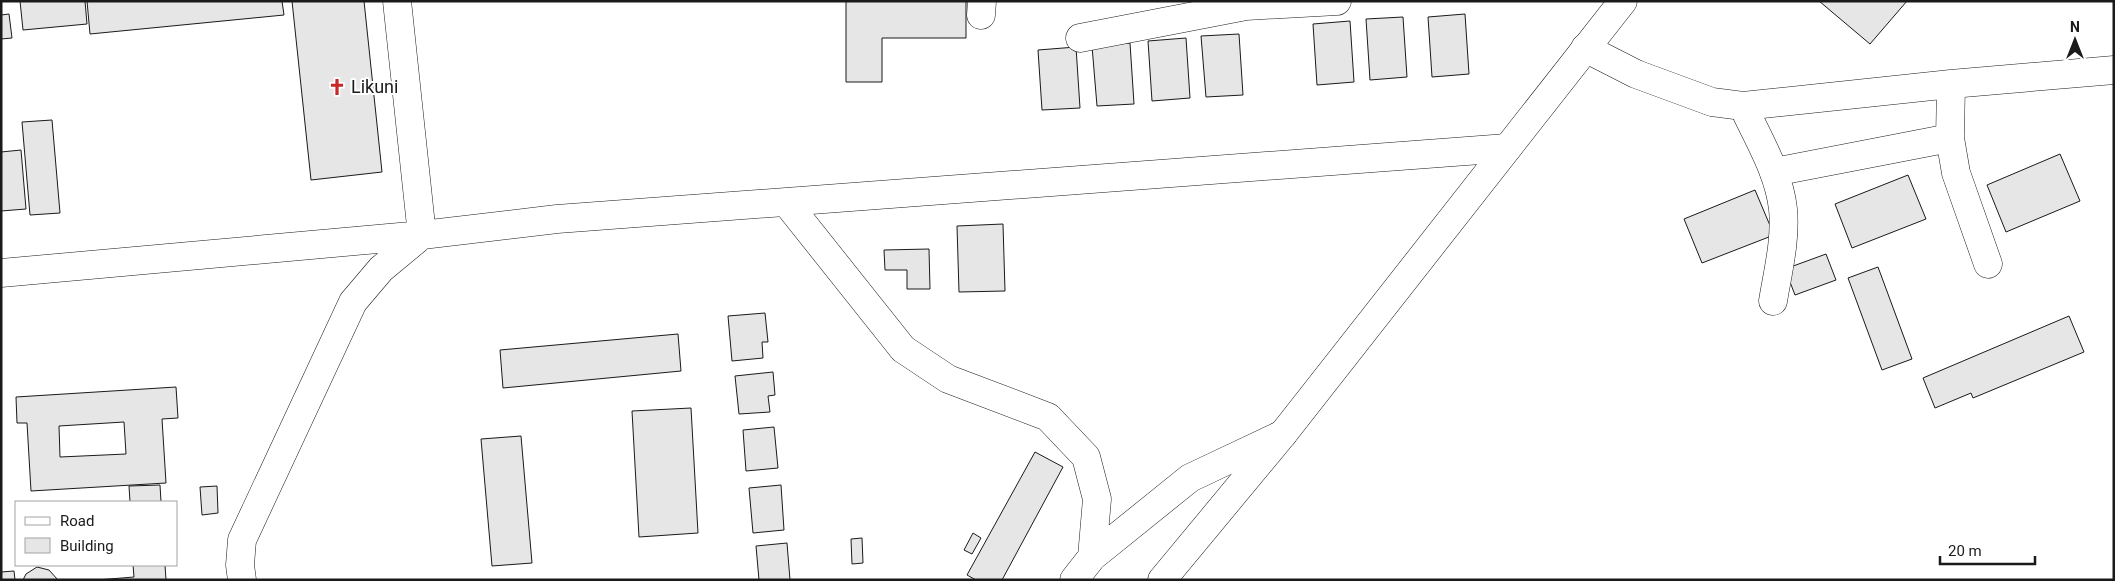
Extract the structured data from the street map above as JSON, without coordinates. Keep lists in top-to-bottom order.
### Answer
{
  "places": {
    "church": ["Likuni"]
  },
  "legend": ["Road", "Building"],
  "scale_bar": "20 m",
  "north": "top"
}
